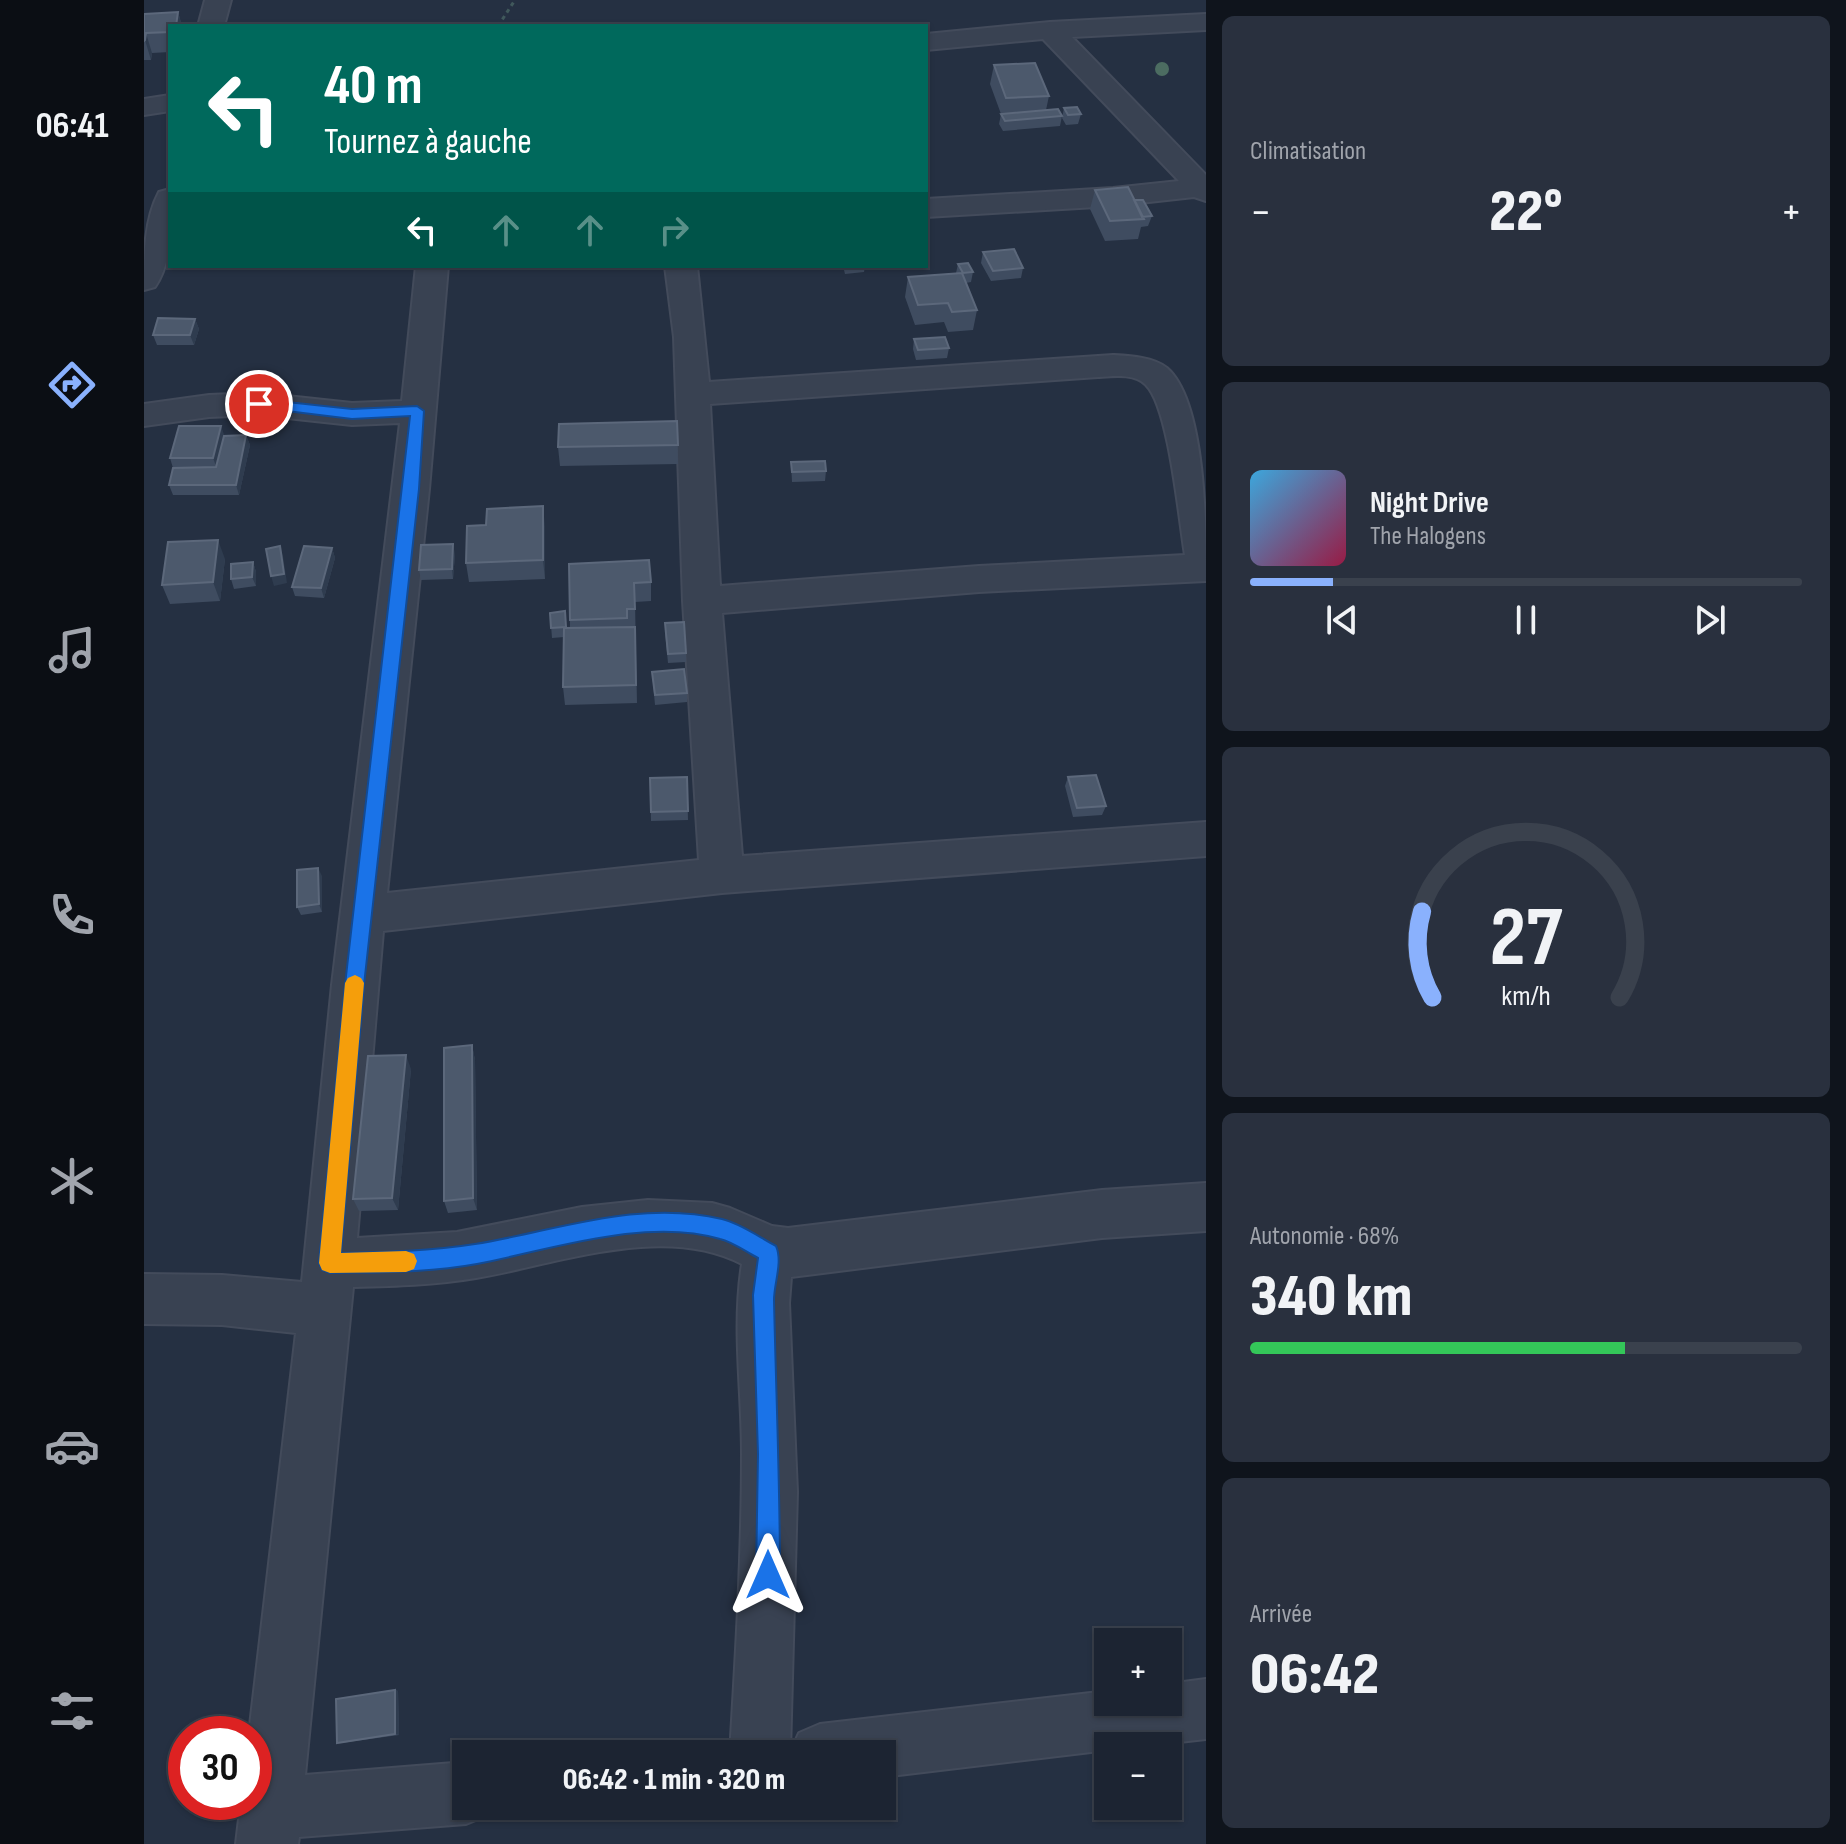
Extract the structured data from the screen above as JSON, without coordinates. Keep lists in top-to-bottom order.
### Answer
{
  "page": {
    "tabs": "06:41",
    "tile": [
      "Climatisation",
      ["Autonomie · 68%", "340 km"],
      ["Arrivée", "06:42"]
    ],
    "turn": ["40 m", "Tournez à gauche"],
    "heat": ["−", "22°", "+"],
    "song": ["Night Drive", "The Halogens"],
    "map_buttons": ["+", "−"],
    "limit": "30",
    "trip": "06:42 · 1 min · 320 m",
    "gauge": ["27", "km/h"]
  }
}
